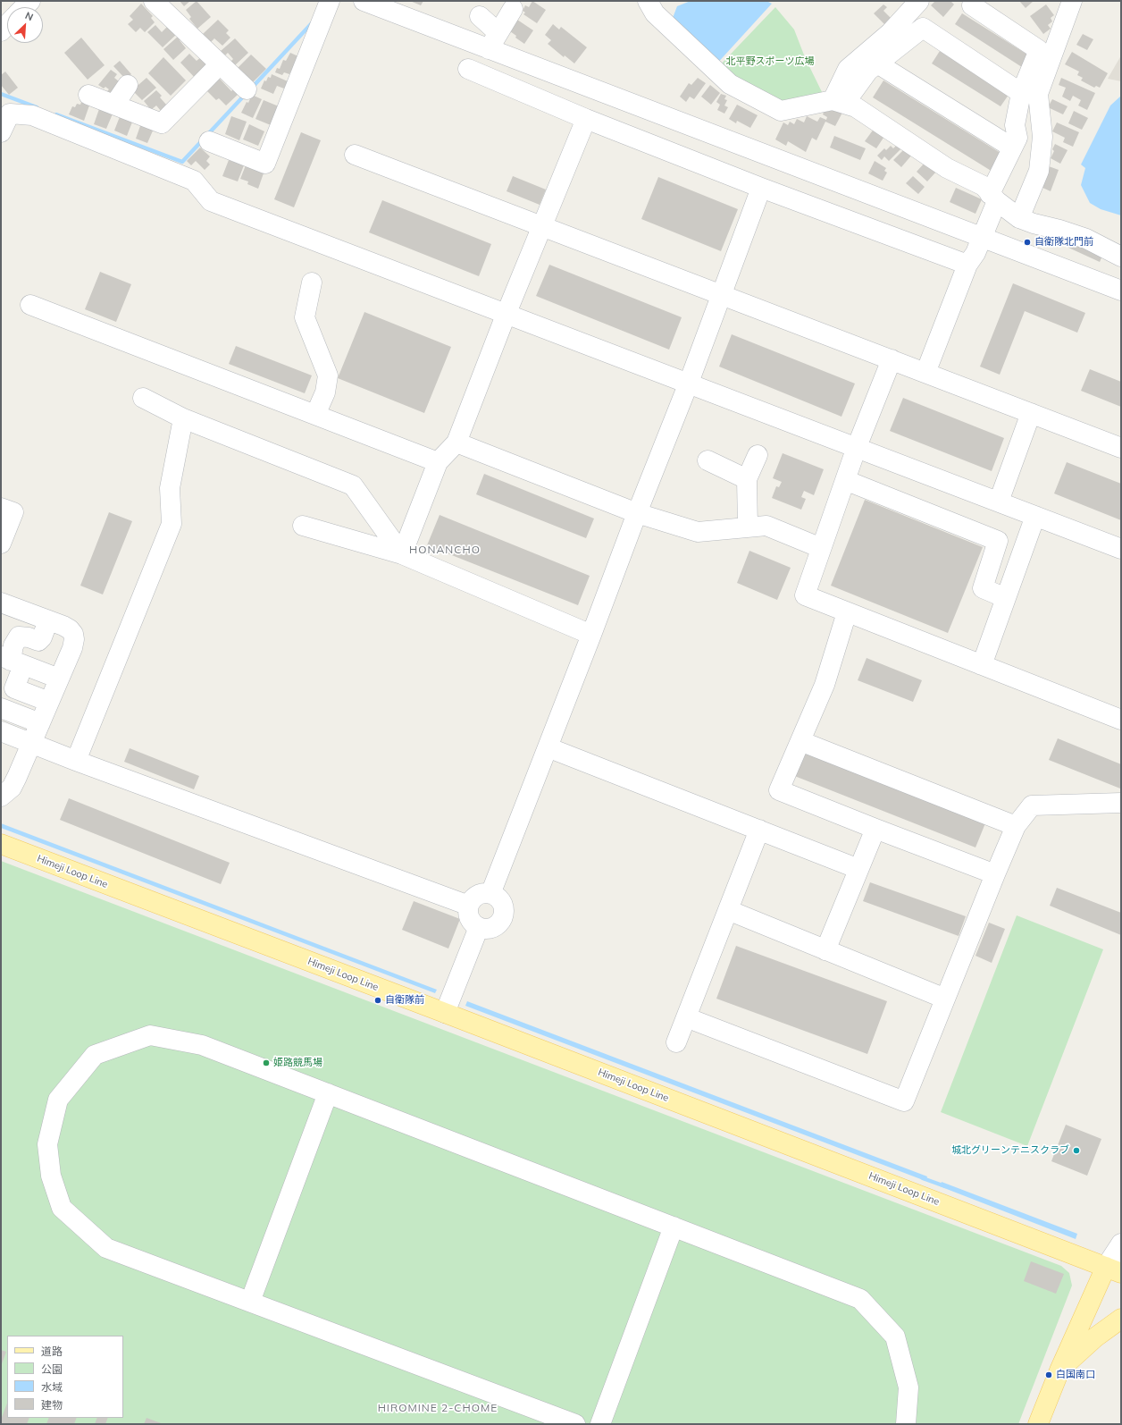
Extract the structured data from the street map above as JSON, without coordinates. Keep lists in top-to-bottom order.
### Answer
{
  "streets": {
    "main road": ["Himeji Loop Line"]
  },
  "districts": ["HONANCHO", "HIROMINE 2-CHOME"],
  "parks": ["北平野スポーツ広場"],
  "places": [
    "自衛隊北門前",
    "自衛隊前",
    "姫路競馬場",
    "城北グリーンテニスクラブ",
    "白国南口"
  ],
  "legend": [
    "道路",
    "公園",
    "水域",
    "建物"
  ],
  "north": "top right"
}
